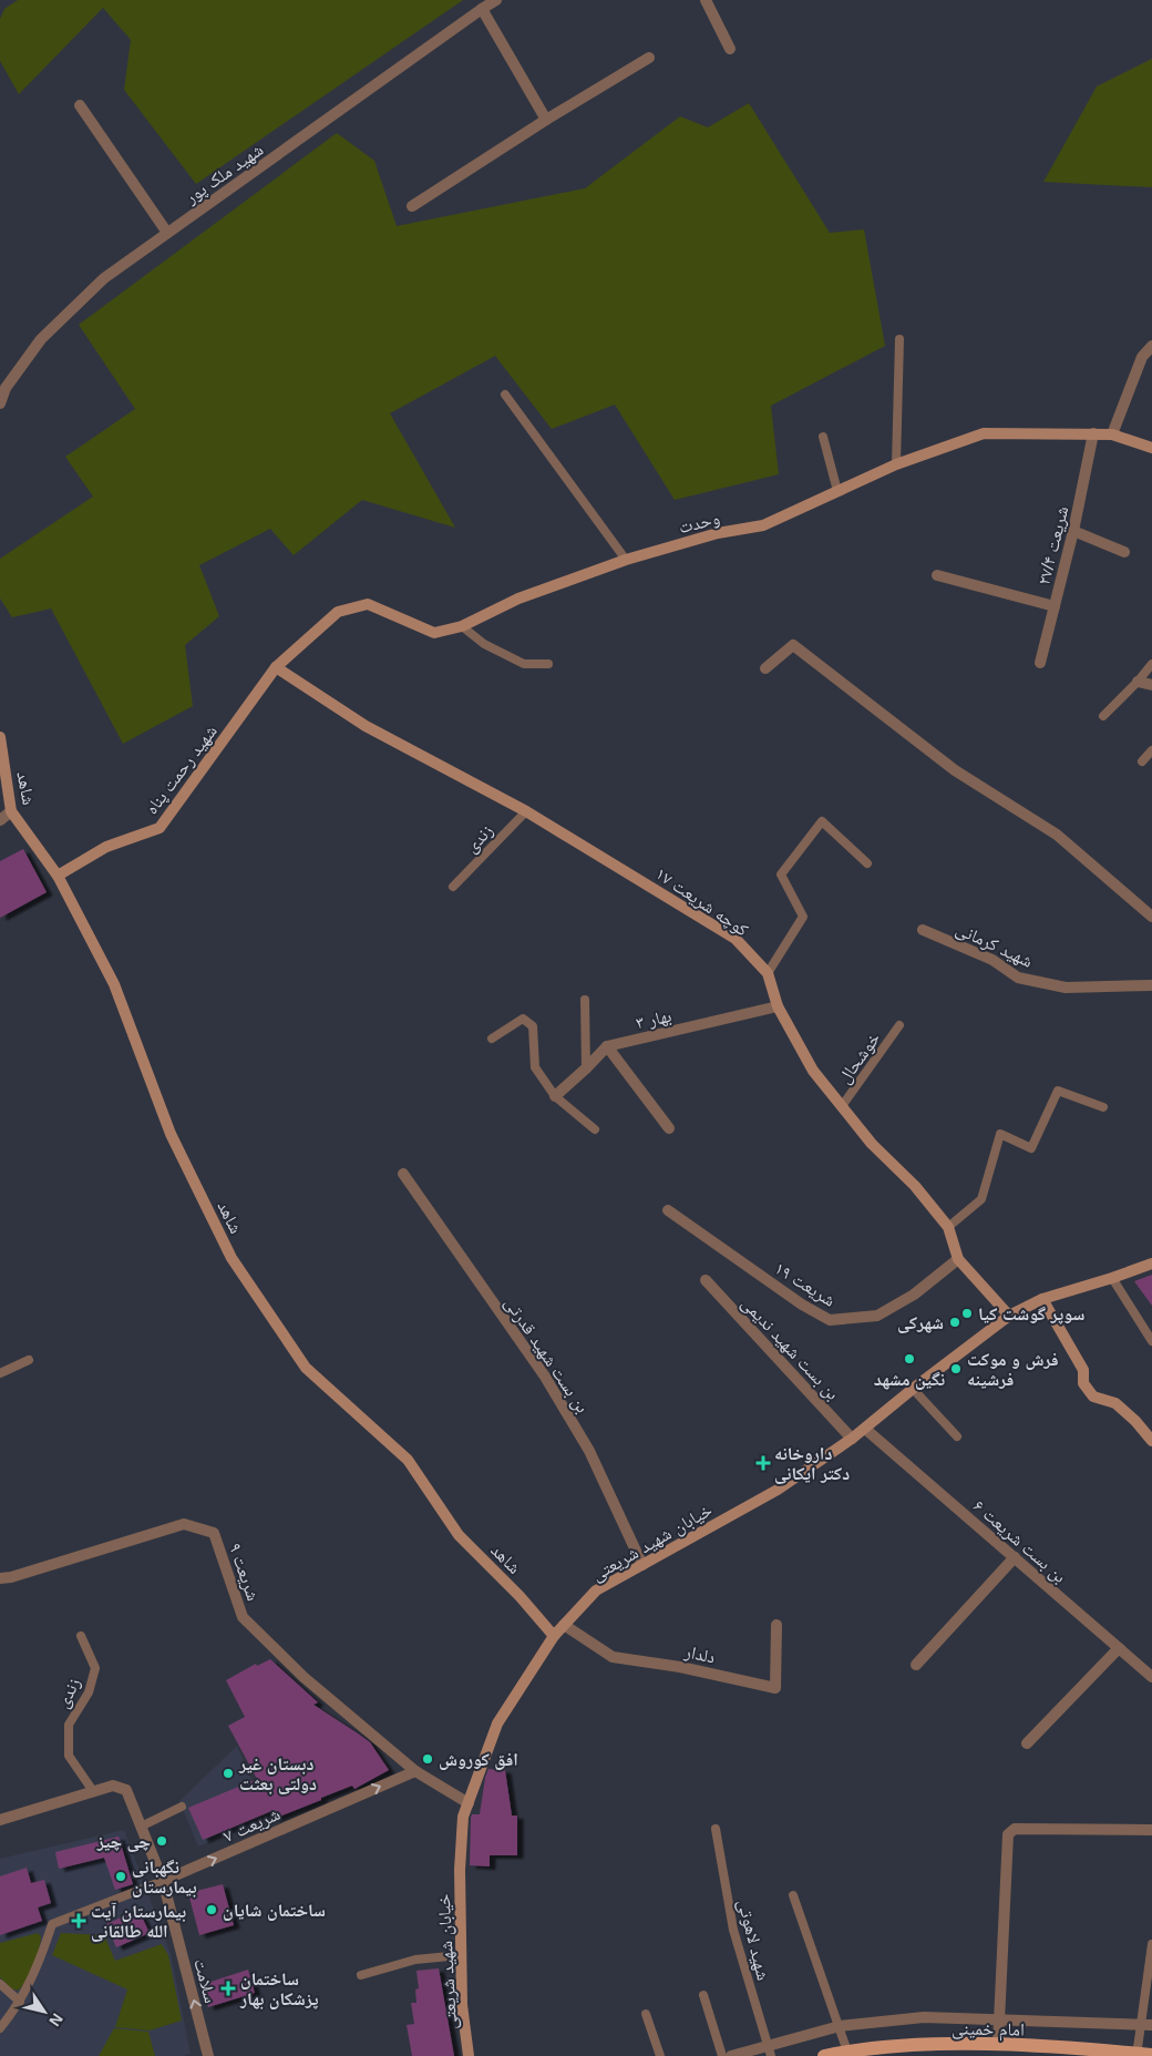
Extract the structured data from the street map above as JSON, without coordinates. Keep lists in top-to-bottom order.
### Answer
{
  "streets": {
    "main road": ["امام خمینی"],
    "street": [
      "شهید ملک پور",
      "وحدت",
      "شریعت ۲۷/۴",
      "شهید رحمت پناه",
      "شاهد",
      "کوچه شریعت ۱۷",
      "شهید کرمانی",
      "بهار ۳",
      "شریعت ۱۹",
      "بن بست شهید ندیمی",
      "بن بست شهید قدرتی",
      "بن بست شریعت ۶",
      "خیابان شهید شریعتی",
      "شریعت ۹",
      "دلدار",
      "شریعت ۷",
      "سلامت"
    ],
    "lane": ["زندی", "خوشحال", "شهید لاهوتی"]
  },
  "crossings": [
    ["وحدت", "شریعت ۲۷/۴"],
    ["وحدت", "شهید رحمت پناه"],
    ["وحدت", "کوچه شریعت ۱۷"],
    ["شهید رحمت پناه", "شاهد"],
    ["شهید رحمت پناه", "کوچه شریعت ۱۷"],
    ["شاهد", "خیابان شهید شریعتی"],
    ["زندی", "کوچه شریعت ۱۷"],
    ["زندی", "سلامت"],
    ["کوچه شریعت ۱۷", "بهار ۳"],
    ["کوچه شریعت ۱۷", "خوشحال"],
    ["کوچه شریعت ۱۷", "شریعت ۱۹"],
    ["کوچه شریعت ۱۷", "خیابان شهید شریعتی"],
    ["بن بست شهید ندیمی", "خیابان شهید شریعتی"],
    ["بن بست شهید قدرتی", "خیابان شهید شریعتی"],
    ["بن بست شریعت ۶", "خیابان شهید شریعتی"],
    ["خیابان شهید شریعتی", "شریعت ۹"],
    ["خیابان شهید شریعتی", "دلدار"],
    ["شریعت ۹", "شریعت ۷"],
    ["شریعت ۷", "سلامت"]
  ],
  "one_way": ["شریعت ۷", "سلامت"],
  "places": {
    "other": [
      "سوپر گوشت کیا",
      "شهرکی",
      "نگین مشهد",
      "فرش و موکت فرشینه",
      "افق کوروش",
      "دبستان غیر دولتی بعثت",
      "چی چیز",
      "نگهبانی بیمارستان",
      "ساختمان شایان"
    ],
    "health": ["داروخانه دکتر ایکانی", "بیمارستان آیت الله طالقانی", "ساختمان پزشکان بهار"]
  },
  "north": "bottom right"
}
